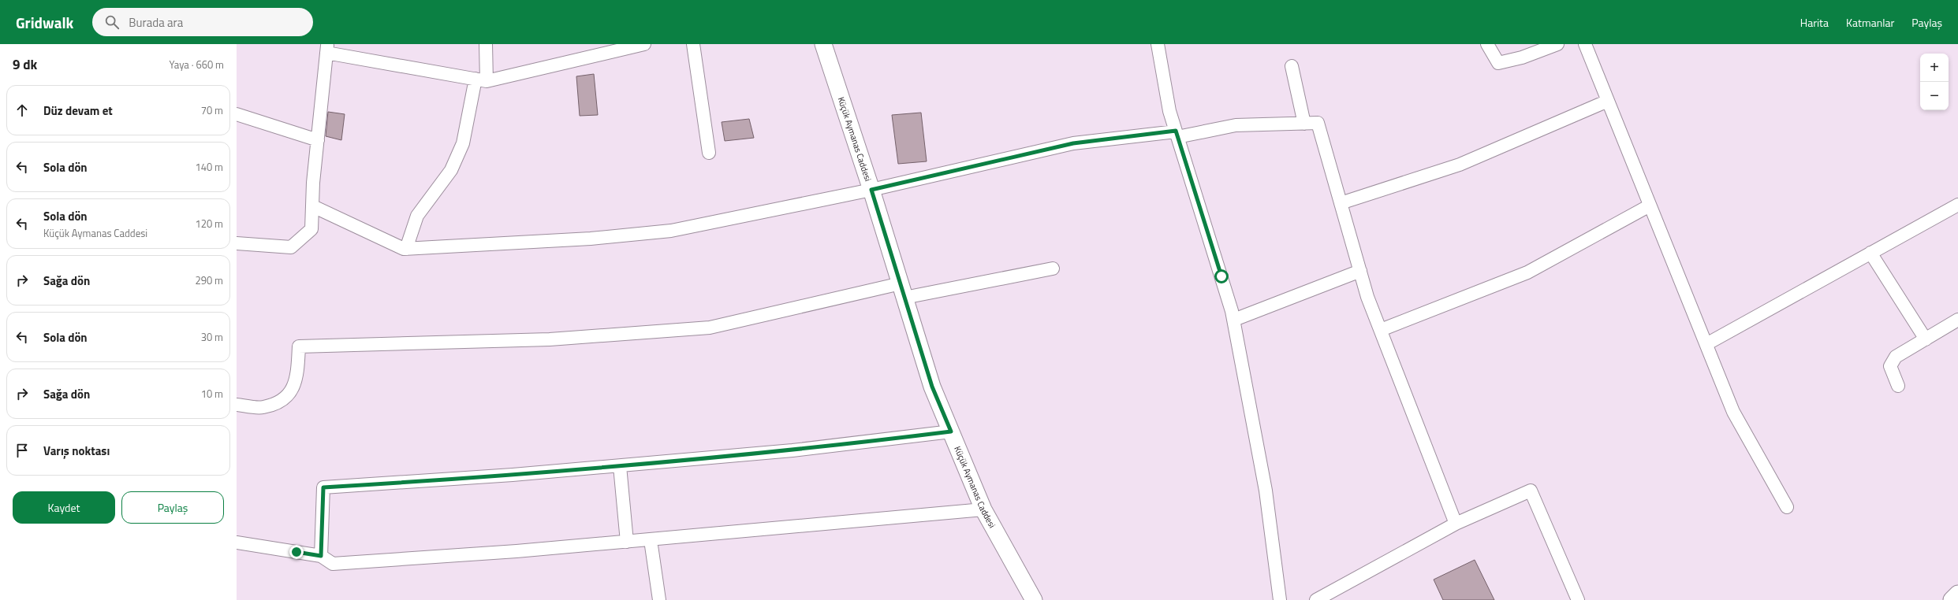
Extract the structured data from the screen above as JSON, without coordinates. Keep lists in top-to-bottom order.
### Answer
{
  "streets": {
    "street": ["Küçük Aymanas Caddesi"]
  },
  "page": {
    "header": "Gridwalk",
    "search": "Burada ara",
    "nav": ["Harita", "Katmanlar", "Paylaş"],
    "heading": ["9 dk", "Yaya · 660 m"],
    "map_buttons": ["+", "−"],
    "list": [
      ["Düz devam et", "70 m"],
      ["Sola dön", "140 m"],
      ["Sola dön", "Küçük Aymanas Caddesi", "120 m"],
      ["Sağa dön", "290 m"],
      ["Sola dön", "30 m"],
      ["Sağa dön", "10 m"],
      "Varış noktası"
    ],
    "buttons": ["Kaydet", "Paylaş"]
  }
}
